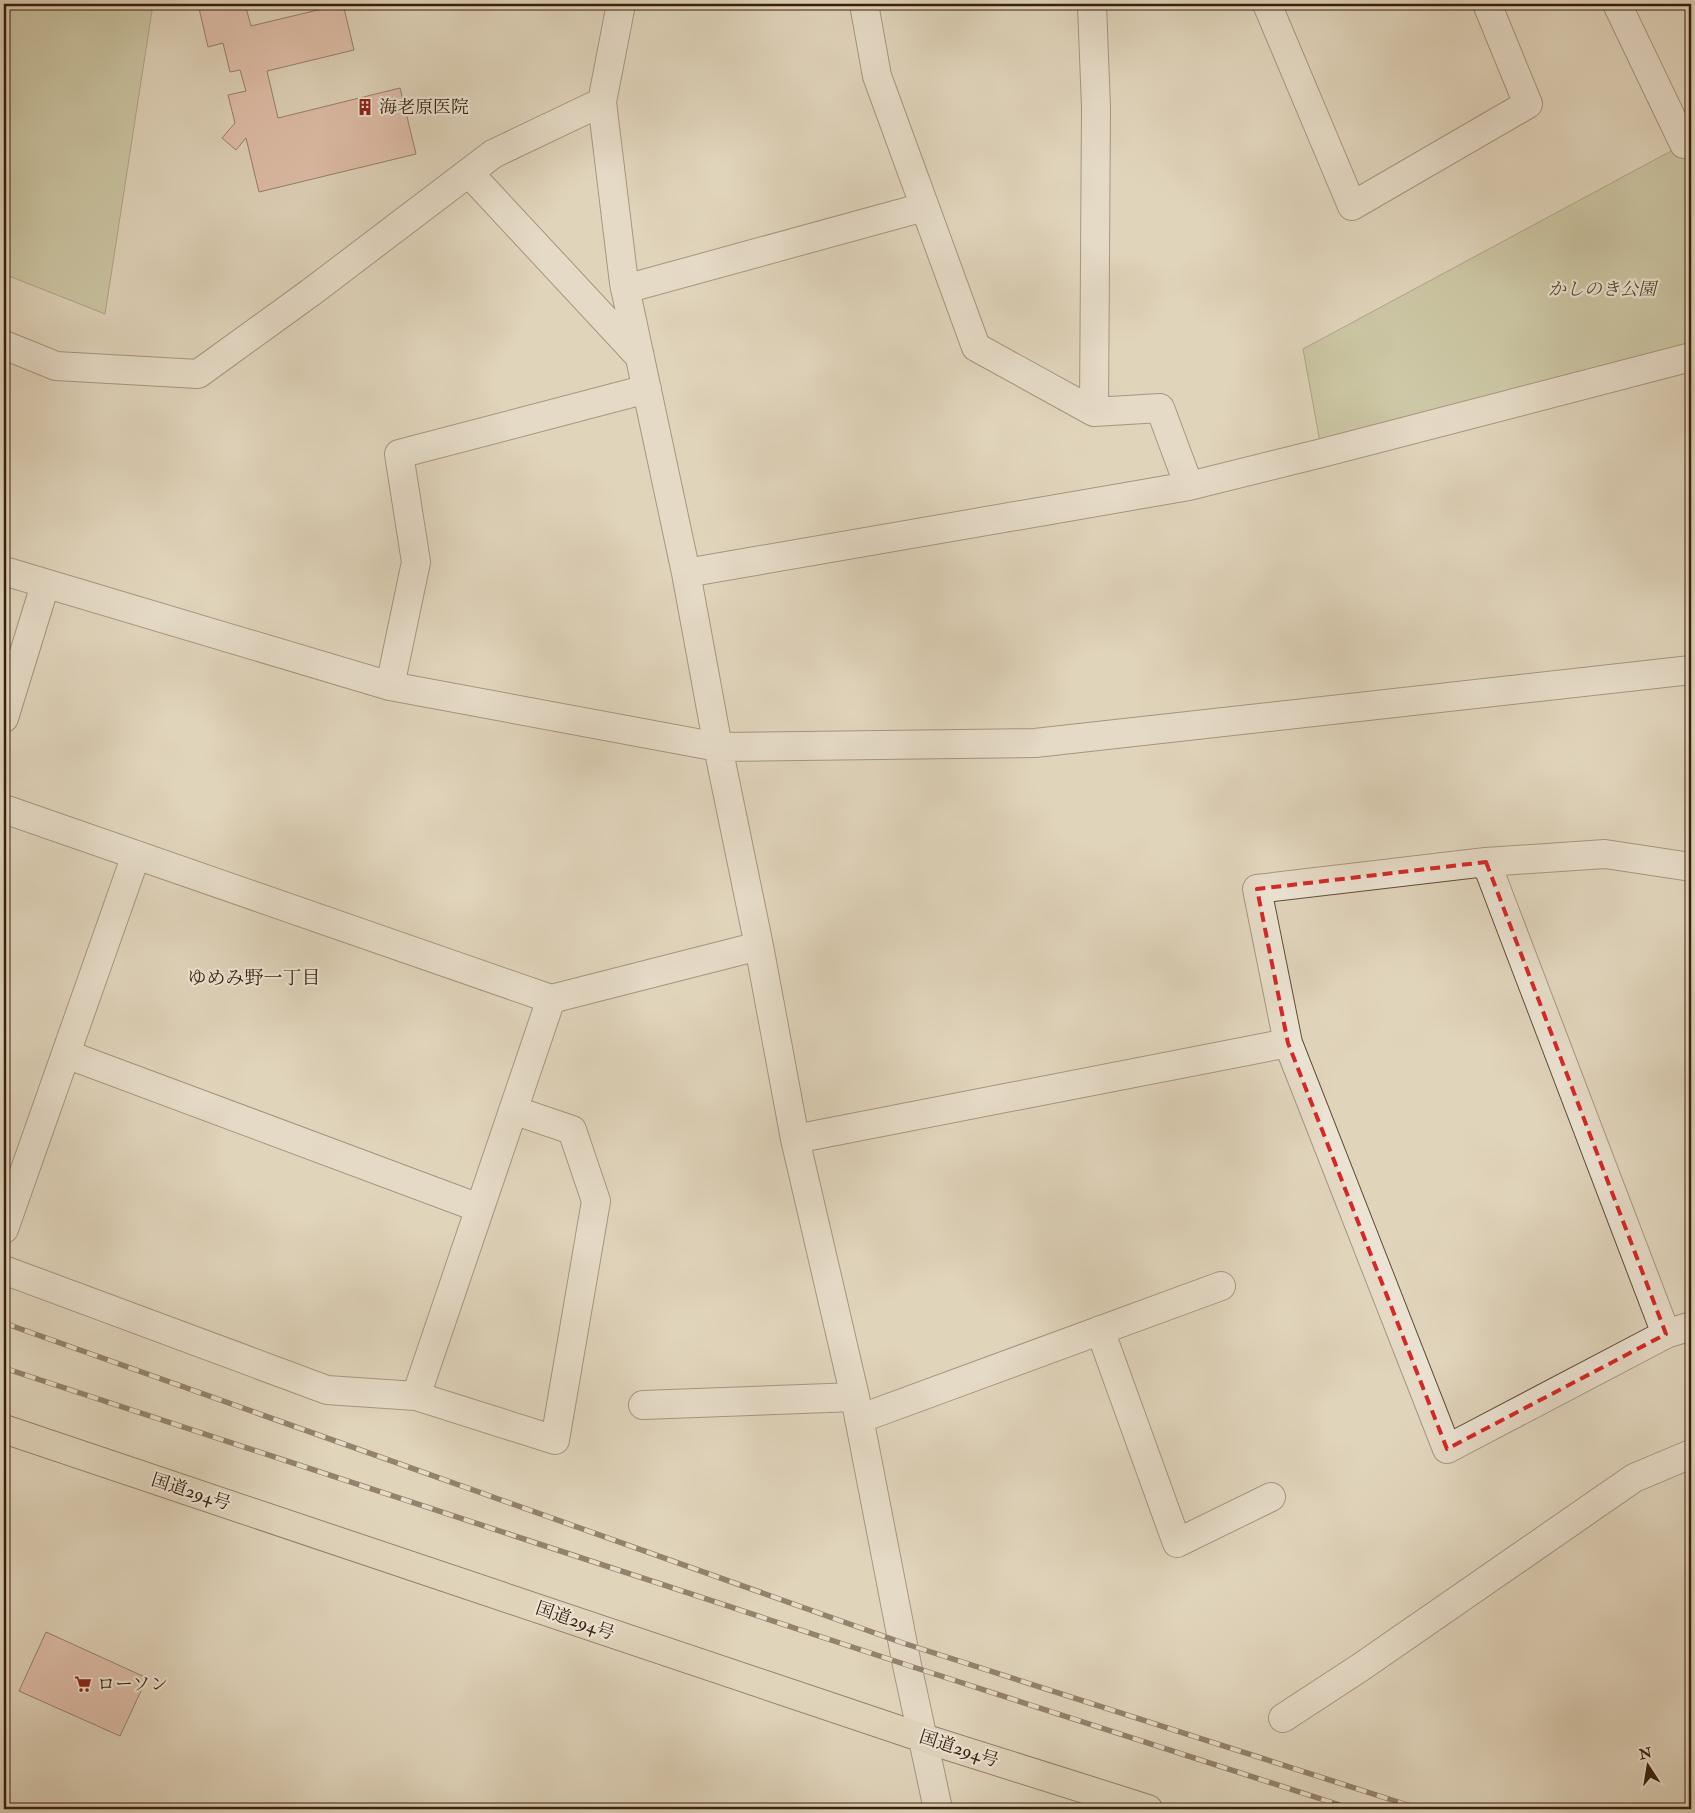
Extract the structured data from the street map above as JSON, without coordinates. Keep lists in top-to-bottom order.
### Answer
{
  "streets": {
    "highway": ["国道294号"]
  },
  "districts": ["ゆめみ野一丁目"],
  "parks": ["かしのき公園"],
  "places": {
    "building": ["海老原医院"],
    "supermarket": ["ローソン"]
  },
  "north": "top"
}
